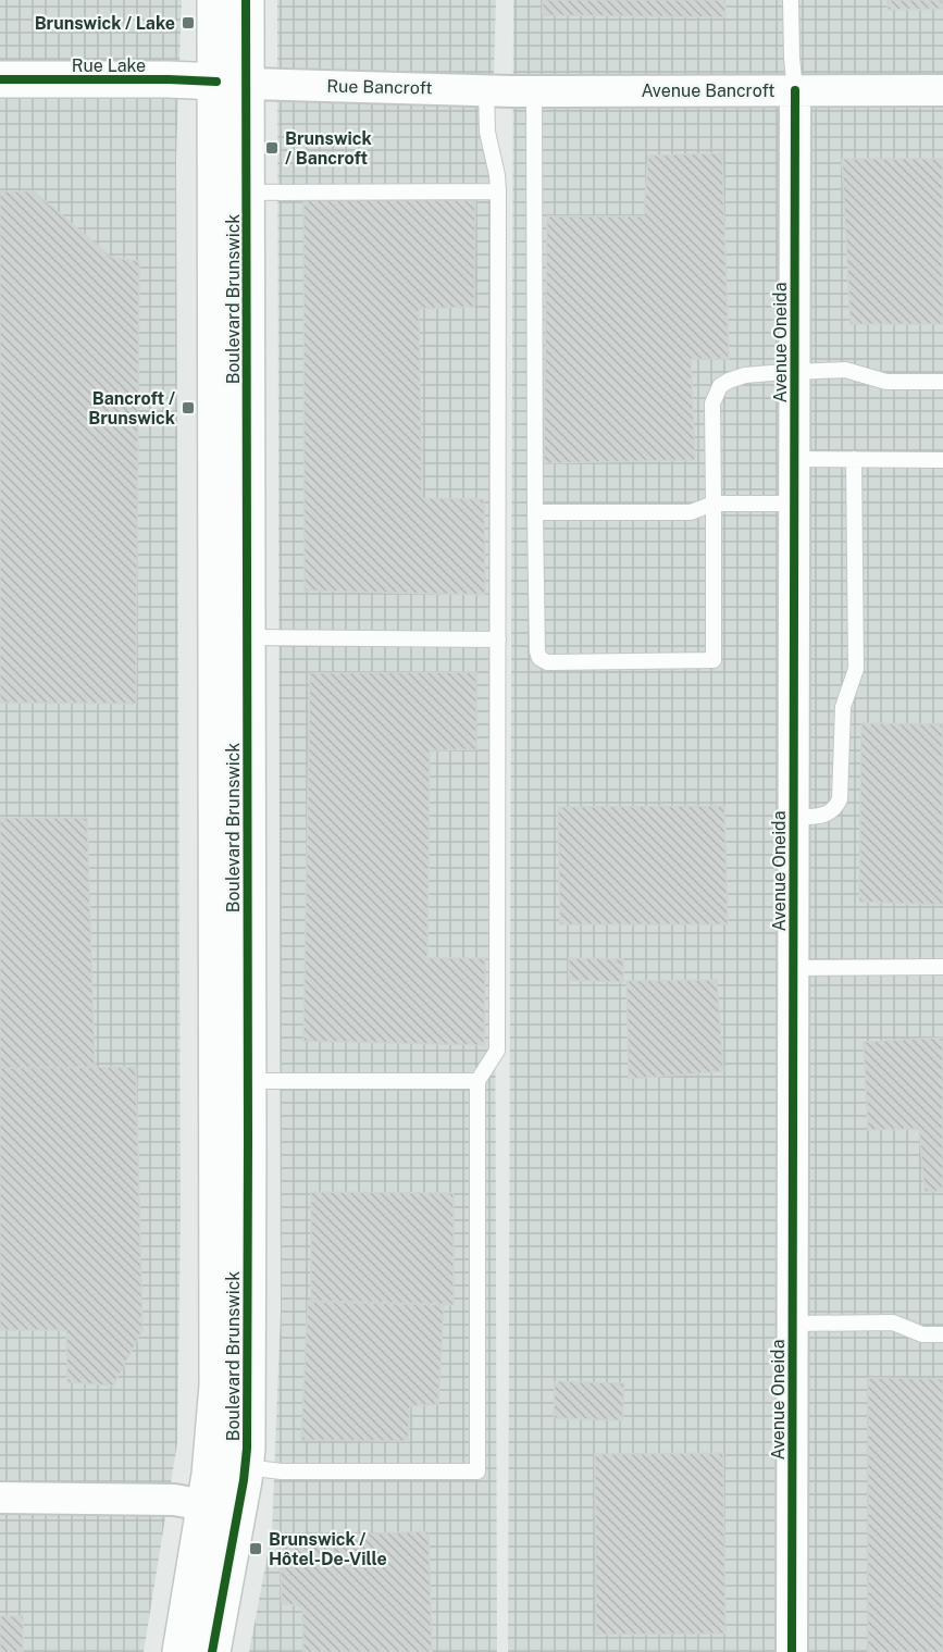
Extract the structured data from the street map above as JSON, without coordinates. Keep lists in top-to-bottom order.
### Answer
{
  "streets": {
    "street": [
      "Rue Lake",
      "Rue Bancroft",
      "Avenue Bancroft",
      "Boulevard Brunswick",
      "Avenue Oneida"
    ]
  },
  "crossings": [
    ["Rue Lake", "Rue Bancroft"],
    ["Rue Lake", "Boulevard Brunswick"],
    ["Rue Bancroft", "Avenue Bancroft"],
    ["Rue Bancroft", "Boulevard Brunswick"],
    ["Avenue Bancroft", "Avenue Oneida"]
  ],
  "places": {
    "transit": [
      "Brunswick / Lake",
      "Brunswick / Bancroft",
      "Bancroft / Brunswick",
      "Brunswick / Hôtel-De-Ville"
    ]
  }
}
